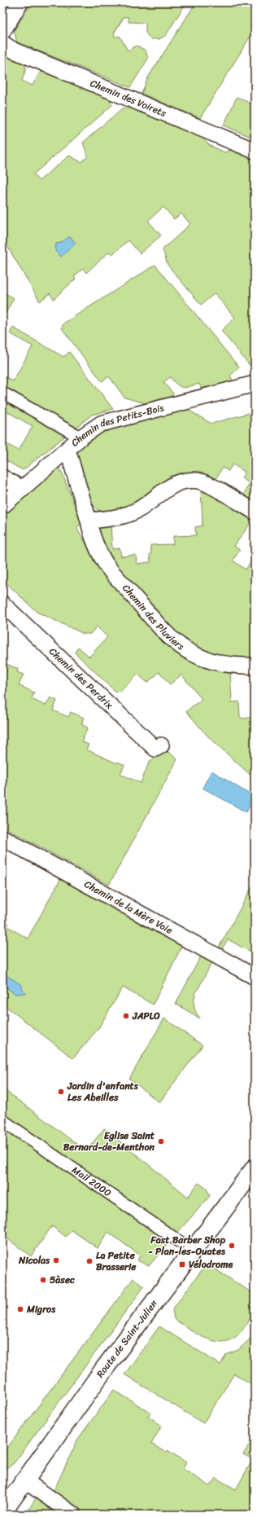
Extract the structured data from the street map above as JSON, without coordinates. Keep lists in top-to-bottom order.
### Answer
{
  "streets": {
    "main road": ["Route de Saint-Julien"],
    "street": [
      "Chemin des Voirets",
      "Chemin des Petits-Bois",
      "Chemin des Pluviers",
      "Chemin des Perdrix",
      "Chemin de la Mère Voie",
      "Mail 2000"
    ]
  },
  "crossings": [
    ["Chemin des Petits-Bois", "Chemin des Pluviers"]
  ],
  "places": {
    "other": [
      "JAPLO",
      "Jardin d'enfants Les Abeilles",
      "Eglise Saint Bernard-de-Menthon",
      "Fast Barber Shop - Plan-les-Ouates",
      "Nicolas",
      "La Petite Brasserie",
      "5àsec",
      "Migros"
    ],
    "transit": ["Vélodrome"]
  }
}
